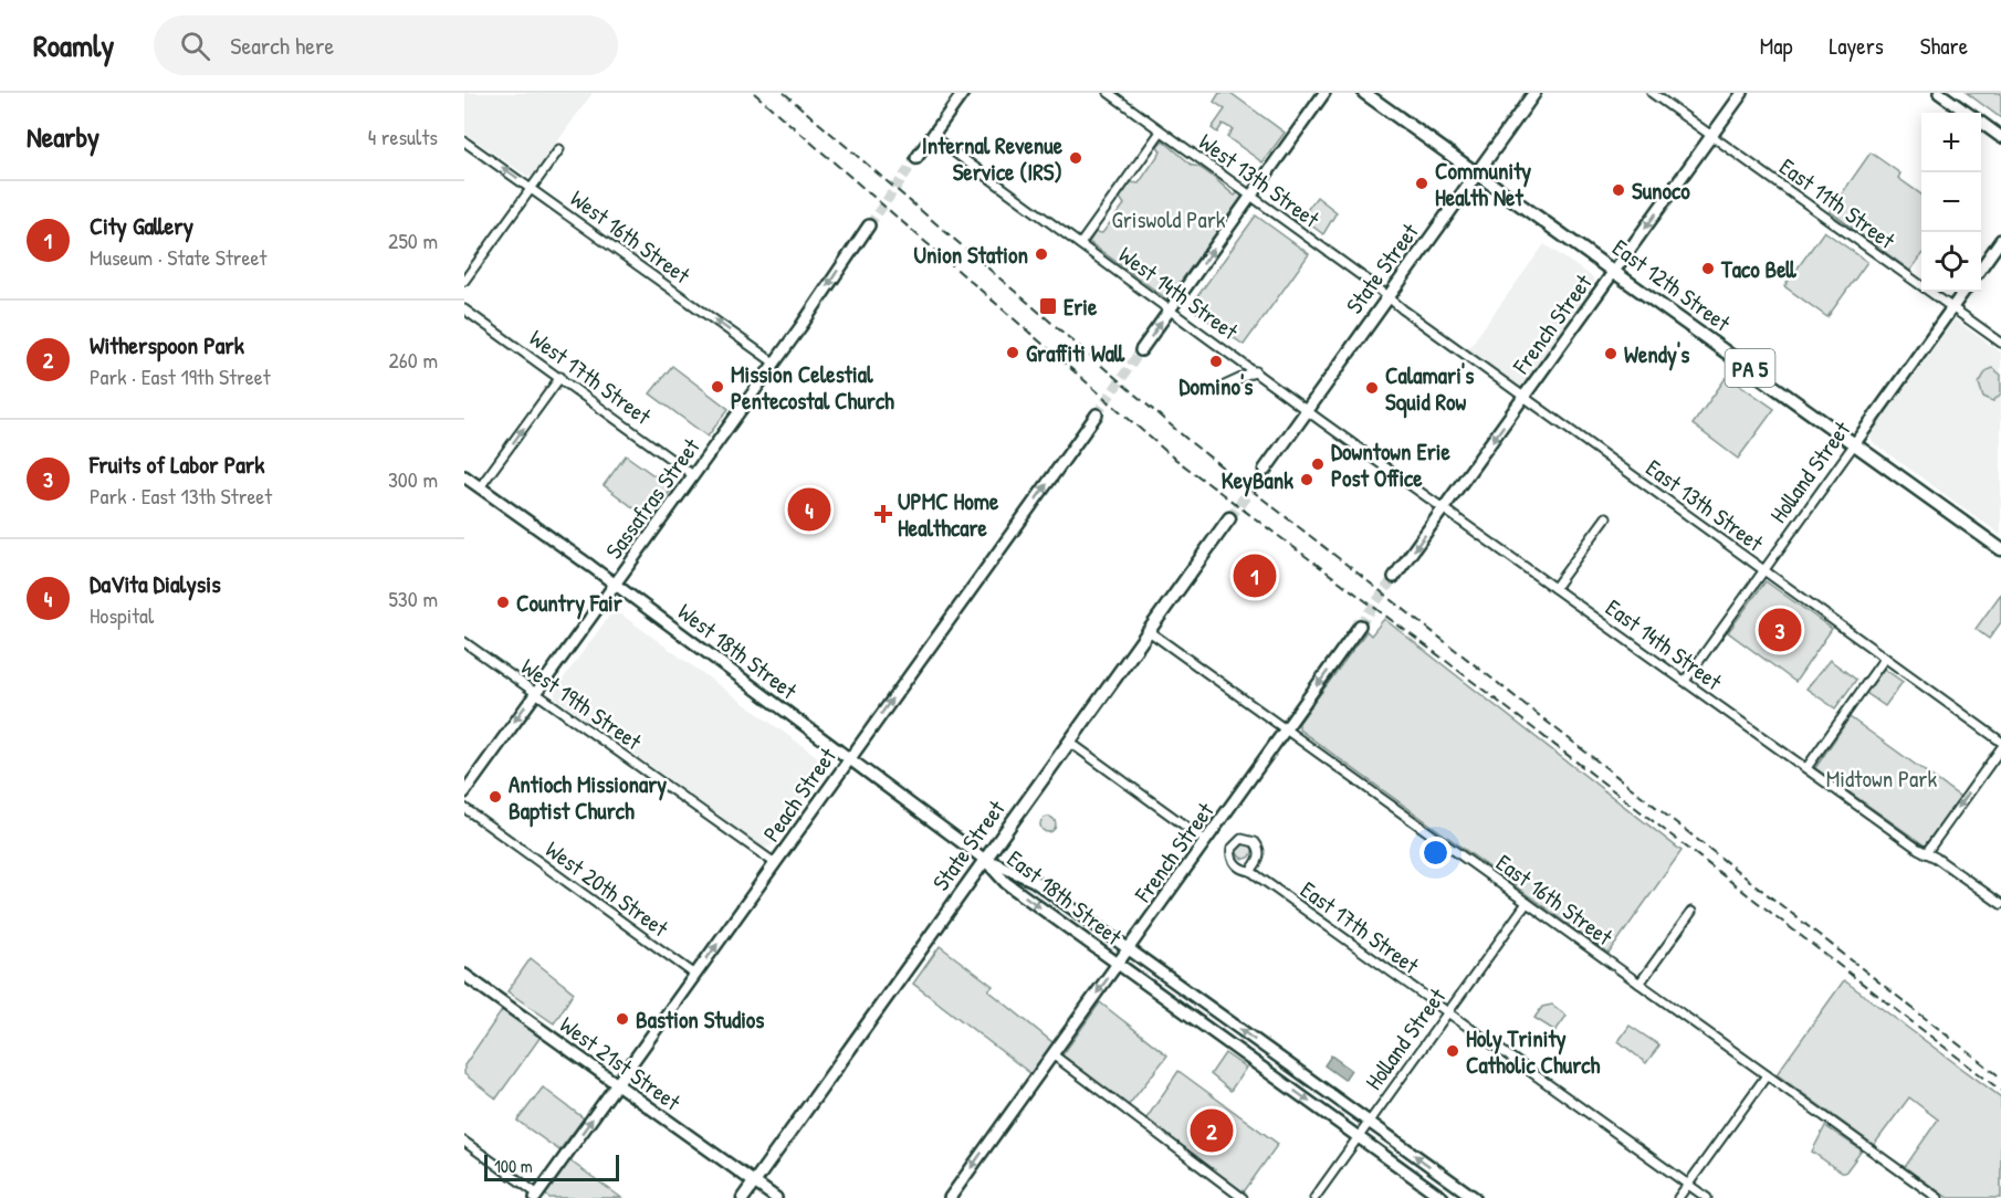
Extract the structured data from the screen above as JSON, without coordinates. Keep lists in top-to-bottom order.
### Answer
{
  "streets": {
    "main road": [
      "State Street",
      "East 12th Street",
      "French Street",
      "PA 5",
      "Holland Street",
      "Sassafras Street",
      "West 18th Street",
      "Peach Street",
      "East 18th Street",
      "West 21st Street"
    ],
    "street": [
      "West 13th Street",
      "East 11th Street",
      "West 16th Street",
      "West 14th Street",
      "West 17th Street",
      "East 13th Street",
      "East 14th Street",
      "West 19th Street",
      "West 20th Street",
      "East 16th Street",
      "East 17th Street"
    ]
  },
  "crossings": [
    ["West 13th Street", "State Street"],
    ["West 13th Street", "East 13th Street"],
    ["East 11th Street", "French Street"],
    ["East 11th Street", "Holland Street"],
    ["West 16th Street", "Sassafras Street"],
    ["State Street", "East 12th Street"],
    ["State Street", "West 14th Street"],
    ["State Street", "PA 5"],
    ["State Street", "East 13th Street"],
    ["State Street", "East 14th Street"],
    ["State Street", "West 18th Street"],
    ["State Street", "East 18th Street"],
    ["State Street", "East 16th Street"],
    ["State Street", "West 21st Street"],
    ["East 12th Street", "French Street"],
    ["East 12th Street", "PA 5"],
    ["East 12th Street", "Holland Street"],
    ["West 14th Street", "East 14th Street"],
    ["French Street", "East 13th Street"],
    ["French Street", "East 14th Street"],
    ["French Street", "East 18th Street"],
    ["French Street", "East 16th Street"],
    ["West 17th Street", "Sassafras Street"],
    ["Holland Street", "East 13th Street"],
    ["Holland Street", "East 14th Street"],
    ["Holland Street", "East 18th Street"],
    ["Holland Street", "East 16th Street"],
    ["Holland Street", "East 17th Street"],
    ["Sassafras Street", "West 18th Street"],
    ["Sassafras Street", "West 19th Street"],
    ["West 18th Street", "Peach Street"],
    ["West 18th Street", "East 18th Street"],
    ["West 19th Street", "Peach Street"],
    ["Peach Street", "West 20th Street"],
    ["Peach Street", "West 21st Street"]
  ],
  "one_way": [
    "West 16th Street",
    "French Street",
    "Sassafras Street",
    "Peach Street"
  ],
  "parks": ["Griswold Park", "Midtown Park"],
  "places": {
    "other": [
      "Internal Revenue Service (IRS)",
      "Community Health Net",
      "Sunoco",
      "Union Station",
      "Taco Bell",
      "Graffiti Wall",
      "Wendy's",
      "Domino's",
      "Mission Celestial Pentecostal Church",
      "Calamari's Squid Row",
      "Downtown Erie Post Office",
      "KeyBank",
      "Country Fair",
      "Antioch Missionary Baptist Church",
      "Bastion Studios",
      "Holy Trinity Catholic Church"
    ],
    "transit": ["Erie"],
    "health": ["UPMC Home Healthcare"]
  },
  "scale_bar": "100 m",
  "page": {
    "header": "Roamly",
    "search": "Search here",
    "nav": ["Map", "Layers", "Share"],
    "heading": ["Nearby", "4 results"],
    "map_buttons": ["+", "−"],
    "list": [
      {
        "mark": "1",
        "name": "City Gallery",
        "note": "Museum · State Street",
        "value": "250 m"
      },
      {
        "mark": "2",
        "name": "Witherspoon Park",
        "note": "Park · East 19th Street",
        "value": "260 m"
      },
      {
        "mark": "3",
        "name": "Fruits of Labor Park",
        "note": "Park · East 13th Street",
        "value": "300 m"
      },
      {
        "mark": "4",
        "name": "DaVita Dialysis",
        "note": "Hospital",
        "value": "530 m"
      }
    ],
    "pins": [
      "4",
      "1",
      "3",
      "2"
    ],
    "scale": "100 m"
  }
}
